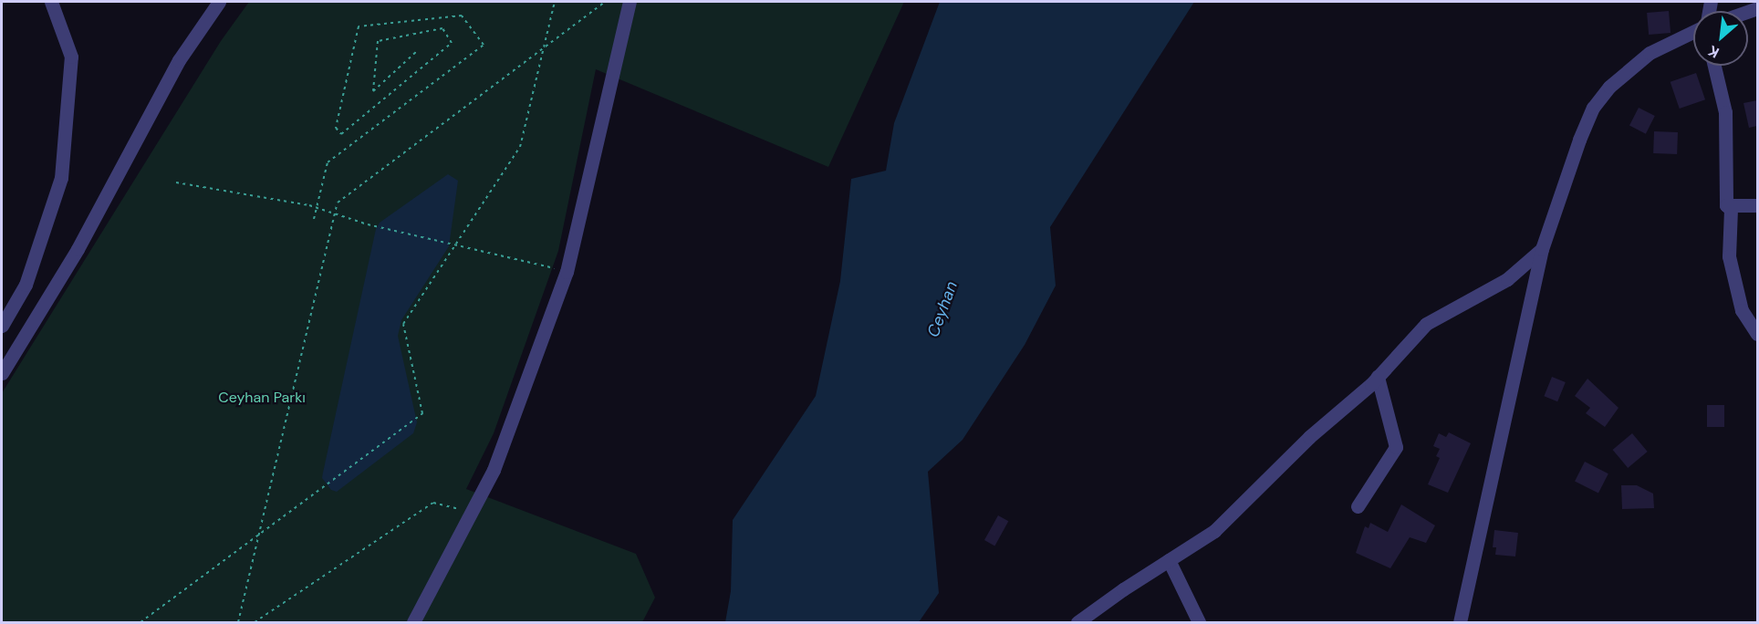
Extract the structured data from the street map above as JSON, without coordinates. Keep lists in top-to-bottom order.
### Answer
{
  "water": ["Ceyhan"],
  "parks": ["Ceyhan Parkı"],
  "north": "bottom left"
}
